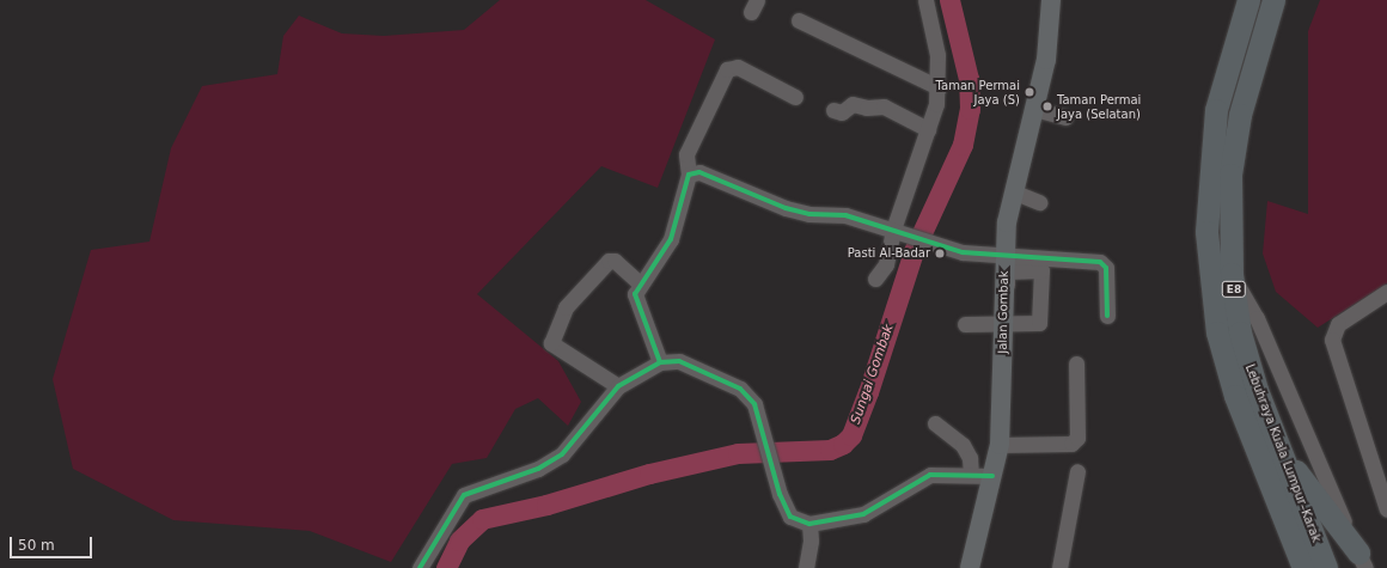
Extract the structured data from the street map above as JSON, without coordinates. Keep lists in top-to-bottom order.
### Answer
{
  "streets": {
    "highway": ["E8", "Lebuhraya Kuala Lumpur–Karak"],
    "main road": ["Jalan Gombak"]
  },
  "water": ["Sungai Gombak"],
  "places": ["Taman Permai Jaya (S)", "Taman Permai Jaya (Selatan)", "Pasti Al-Badar"],
  "scale_bar": "50 m"
}
